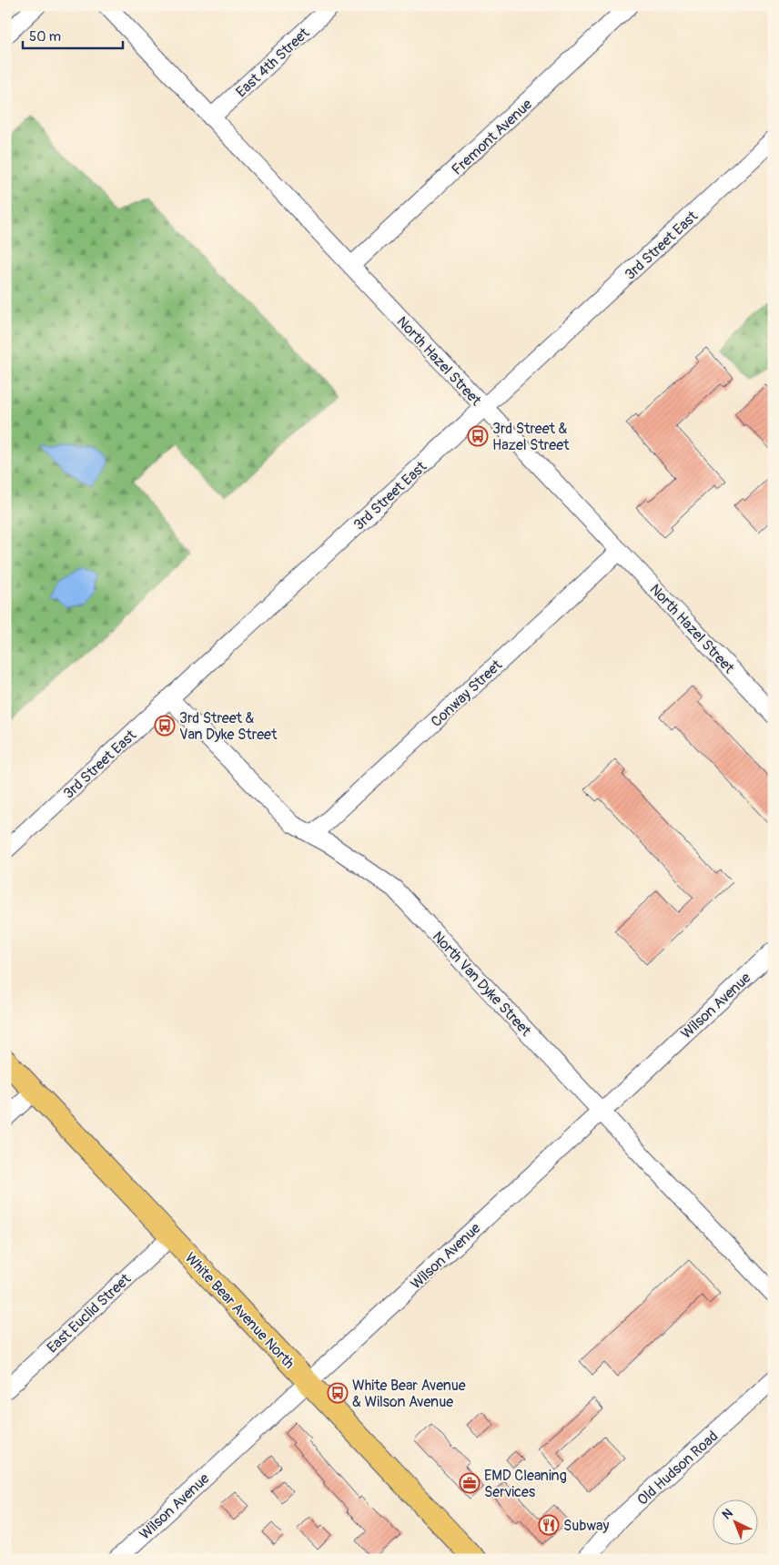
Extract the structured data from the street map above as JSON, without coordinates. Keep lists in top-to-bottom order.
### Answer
{
  "streets": {
    "main road": ["White Bear Avenue North"],
    "street": [
      "East 4th Street",
      "Fremont Avenue",
      "3rd Street East",
      "North Hazel Street",
      "Conway Street",
      "North Van Dyke Street",
      "Wilson Avenue",
      "East Euclid Street",
      "Old Hudson Road"
    ]
  },
  "crossings": [
    ["East 4th Street", "North Hazel Street"],
    ["Fremont Avenue", "North Hazel Street"],
    ["3rd Street East", "North Hazel Street"],
    ["3rd Street East", "North Van Dyke Street"],
    ["North Hazel Street", "Conway Street"],
    ["Conway Street", "North Van Dyke Street"],
    ["North Van Dyke Street", "Wilson Avenue"],
    ["Wilson Avenue", "White Bear Avenue North"],
    ["White Bear Avenue North", "East Euclid Street"]
  ],
  "places": {
    "bus stop": ["3rd Street & Hazel Street", "3rd Street & Van Dyke Street", "White Bear Avenue & Wilson Avenue"],
    "office": ["EMD Cleaning Services"],
    "restaurant": ["Subway"]
  },
  "scale_bar": "50 m",
  "north": "top left"
}
